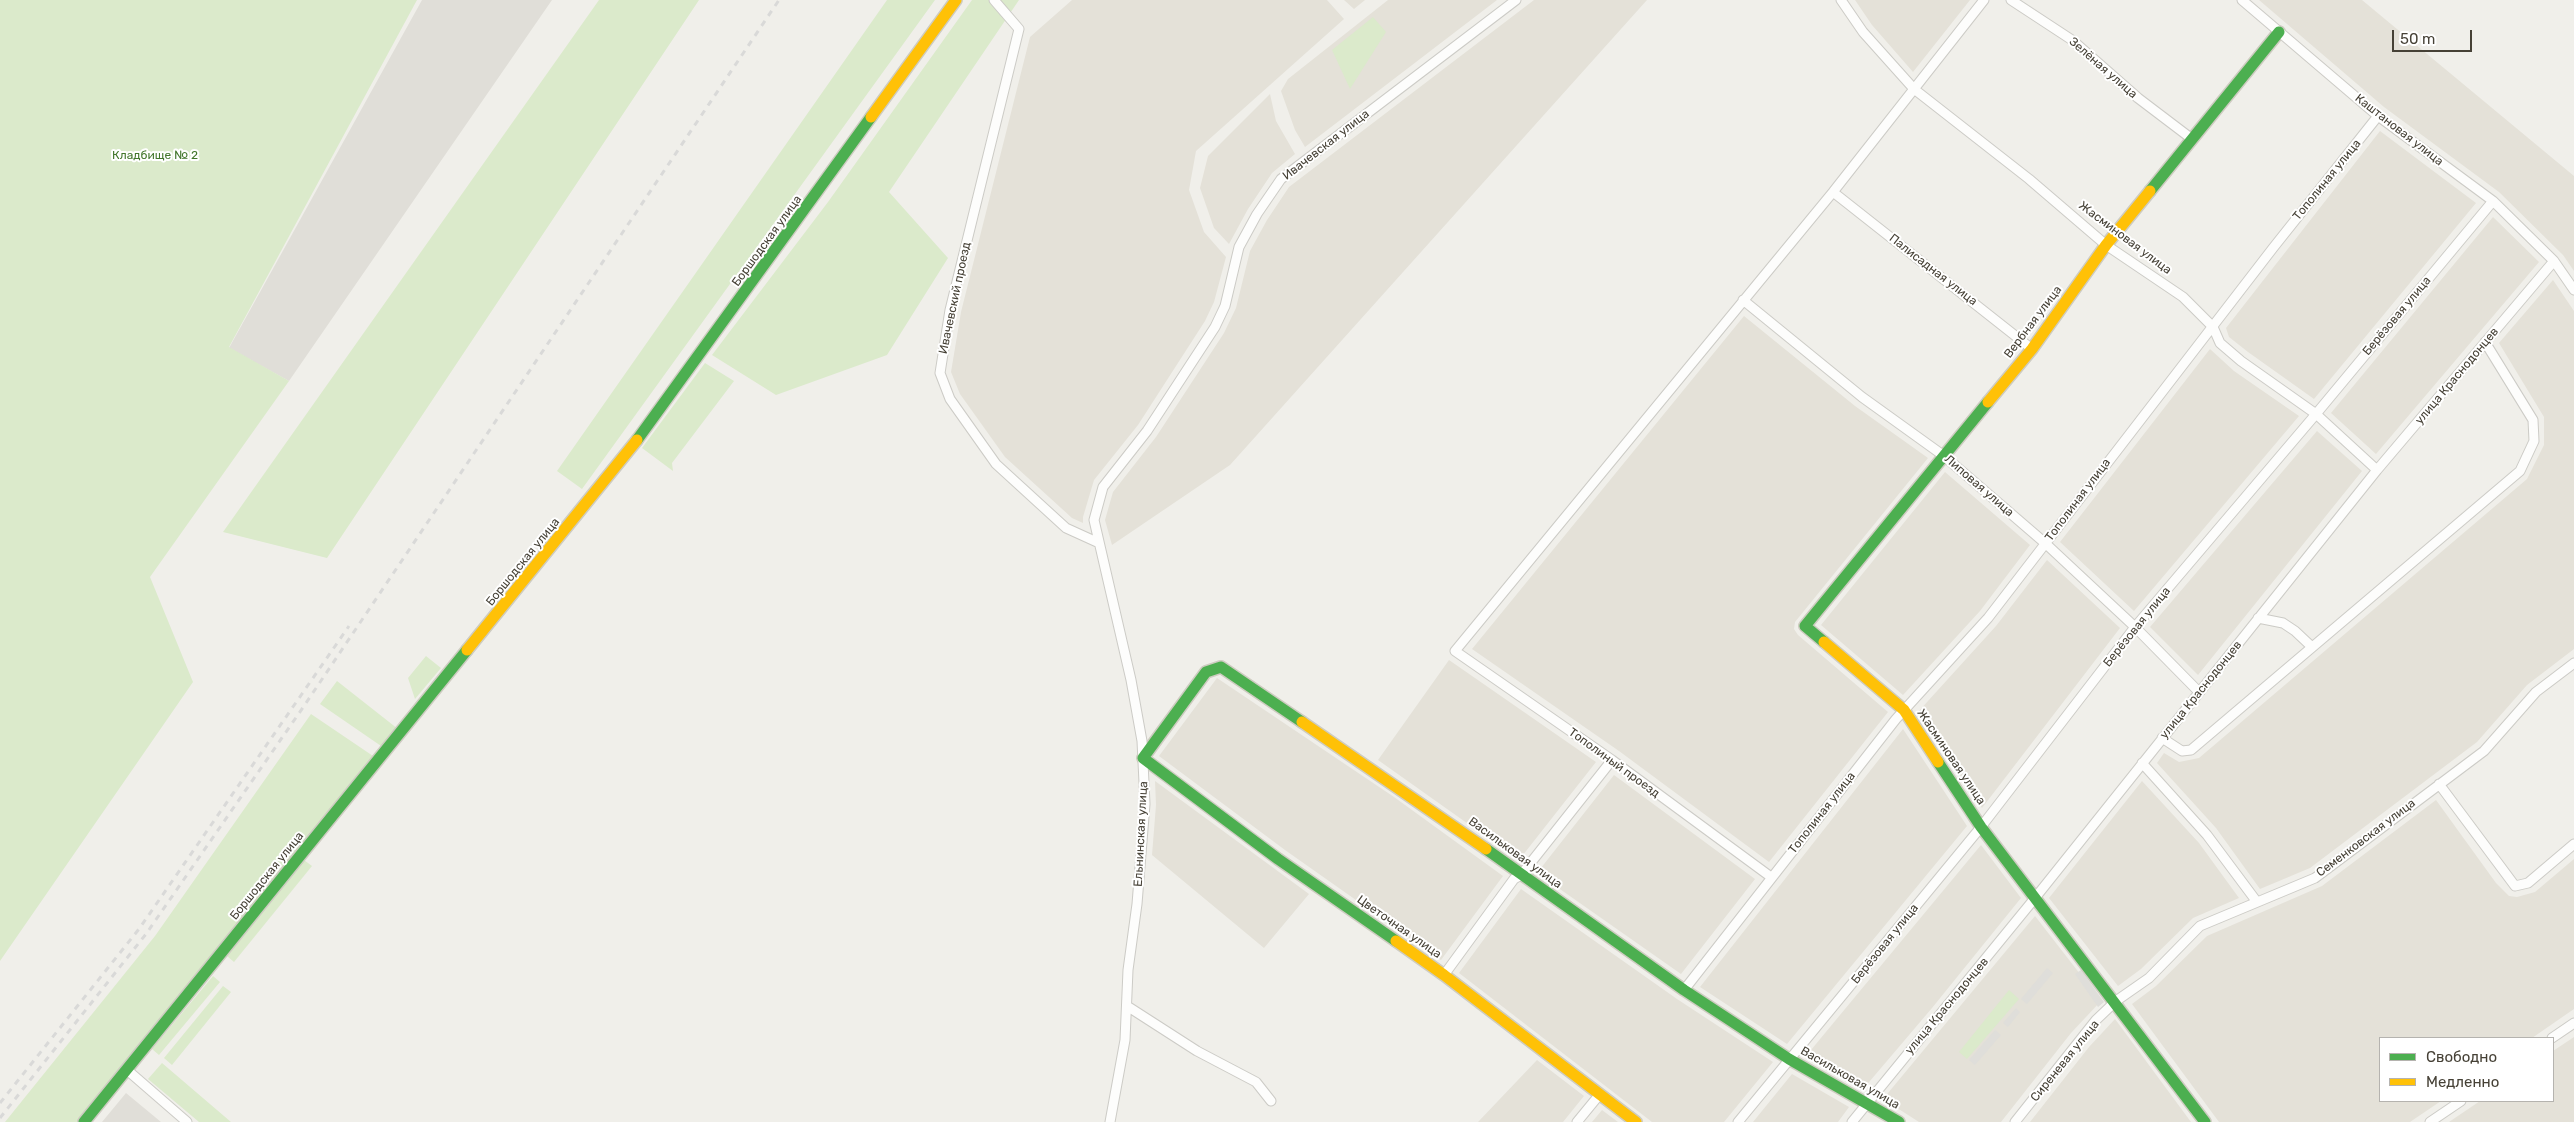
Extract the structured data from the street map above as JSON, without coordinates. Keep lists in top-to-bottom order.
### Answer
{
  "streets": {
    "street": [
      "Зелёная улица",
      "Каштановая улица",
      "Ивачевская улица",
      "Тополиная улица",
      "Жасминовая улица",
      "Боршодская улица",
      "Палисадная улица",
      "Ивачевский проезд",
      "Берёзовая улица",
      "Вербная улица",
      "улица Краснодонцев",
      "Липовая улица",
      "Тополиный проезд",
      "Ельнинская улица",
      "Семенковская улица",
      "Васильковая улица",
      "Цветочная улица",
      "Сиреневая улица"
    ]
  },
  "crossings": [
    ["Зелёная улица", "Вербная улица"],
    ["Каштановая улица", "Тополиная улица"],
    ["Каштановая улица", "Берёзовая улица"],
    ["Каштановая улица", "Вербная улица"],
    ["Каштановая улица", "улица Краснодонцев"],
    ["Ивачевская улица", "Ельнинская улица"],
    ["Тополиная улица", "Жасминовая улица"],
    ["Тополиная улица", "Липовая улица"],
    ["Тополиная улица", "Тополиный проезд"],
    ["Тополиная улица", "Васильковая улица"],
    ["Жасминовая улица", "Берёзовая улица"],
    ["Жасминовая улица", "Вербная улица"],
    ["Жасминовая улица", "улица Краснодонцев"],
    ["Жасминовая улица", "Семенковская улица"],
    ["Жасминовая улица", "Сиреневая улица"],
    ["Палисадная улица", "Вербная улица"],
    ["Ивачевский проезд", "Ельнинская улица"],
    ["Берёзовая улица", "Липовая улица"],
    ["Берёзовая улица", "Васильковая улица"],
    ["Вербная улица", "Липовая улица"],
    ["улица Краснодонцев", "Липовая улица"],
    ["улица Краснодонцев", "Васильковая улица"],
    ["Липовая улица", "Тополиный проезд"],
    ["Ельнинская улица", "Васильковая улица"],
    ["Ельнинская улица", "Цветочная улица"],
    ["Семенковская улица", "Сиреневая улица"],
    ["Васильковая улица", "Цветочная улица"]
  ],
  "parks": ["Кладбище № 2"],
  "legend": ["Свободно", "Медленно"],
  "scale_bar": "50 m"
}
